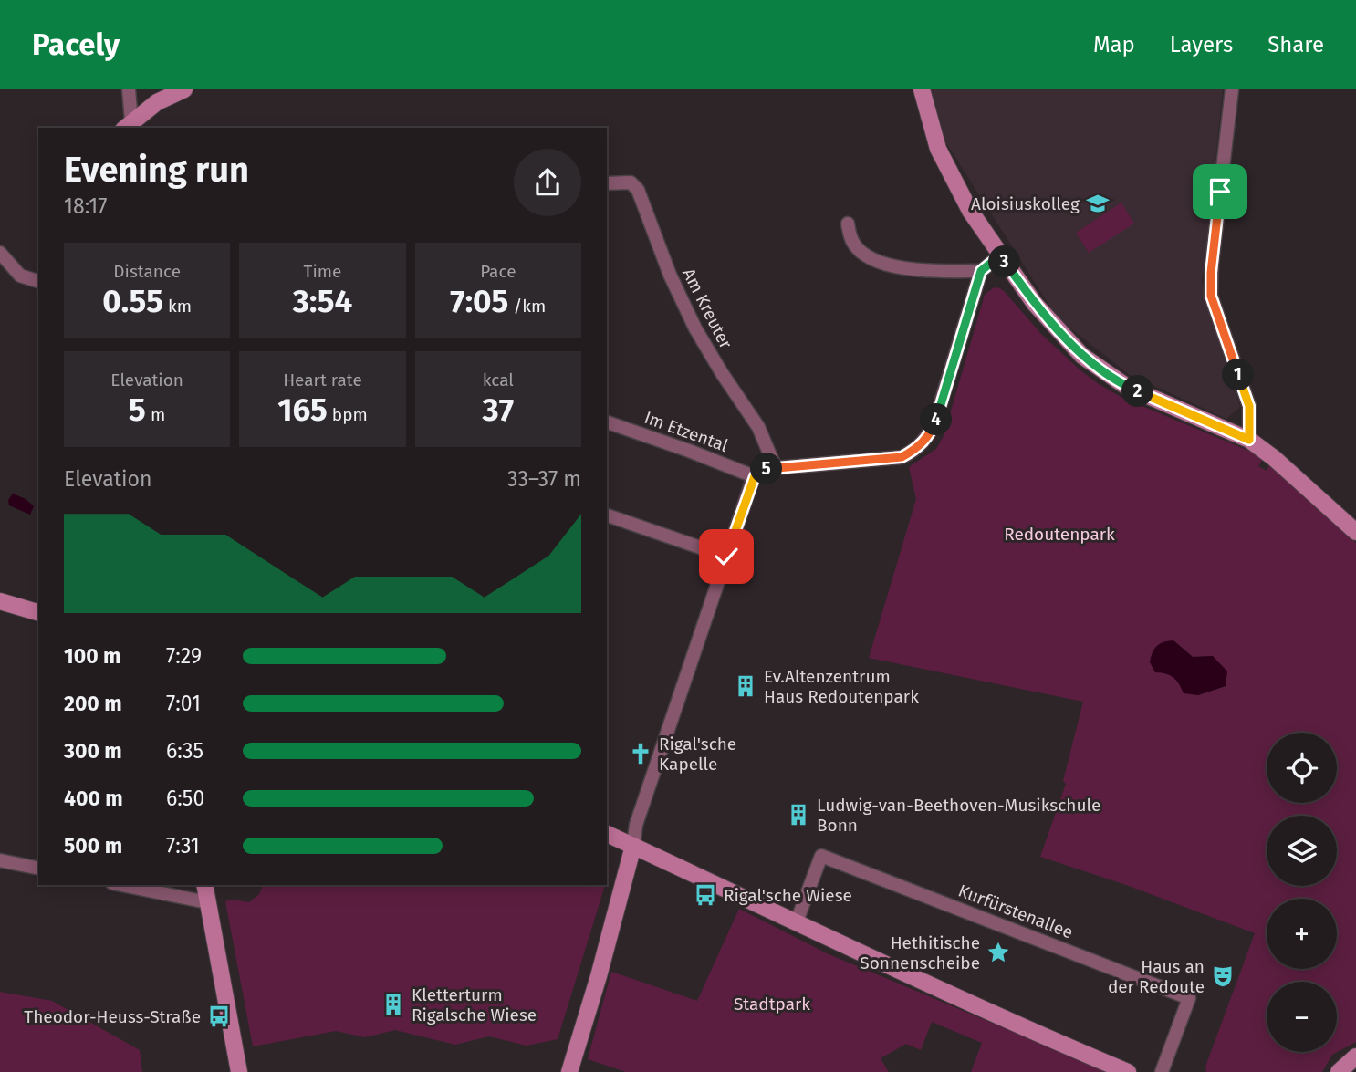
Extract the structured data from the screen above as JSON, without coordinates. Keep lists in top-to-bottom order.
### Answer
{
  "streets": {
    "street": ["Am Kreuter", "Im Etzental", "Kurfürstenallee"]
  },
  "parks": ["Redoutenpark", "Stadtpark"],
  "places": {
    "school or university": ["Aloisiuskolleg"],
    "building": ["Ev.Altenzentrum Haus Redoutenpark", "Ludwig-van-Beethoven-Musikschule Bonn", "Kletterturm Rigalsche Wiese"],
    "church": ["Rigal'sche Kapelle"],
    "bus stop": ["Rigal'sche Wiese", "Theodor-Heuss-Straße"],
    "place": ["Hethitische Sonnenscheibe"],
    "theatre": ["Haus an der Redoute"]
  },
  "page": {
    "header": "Pacely",
    "nav": ["Map", "Layers", "Share"],
    "heading": ["Evening run", "18:17"],
    "stats": [
      ["Distance", "0.55 km"],
      ["Time", "3:54"],
      ["Pace", "7:05 /km"],
      ["Elevation", "5 m"],
      ["Heart rate", "165 bpm"],
      ["kcal", "37"]
    ],
    "pins": [
      "3",
      "1",
      "2",
      "4",
      "5"
    ],
    "chart": ["Elevation", "33–37 m"],
    "list": [
      {
        "name": "100 m",
        "note": "7:29"
      },
      {
        "name": "200 m",
        "note": "7:01"
      },
      {
        "name": "300 m",
        "note": "6:35"
      },
      {
        "name": "400 m",
        "note": "6:50"
      },
      {
        "name": "500 m",
        "note": "7:31"
      }
    ],
    "map_buttons": ["+", "−"]
  }
}
